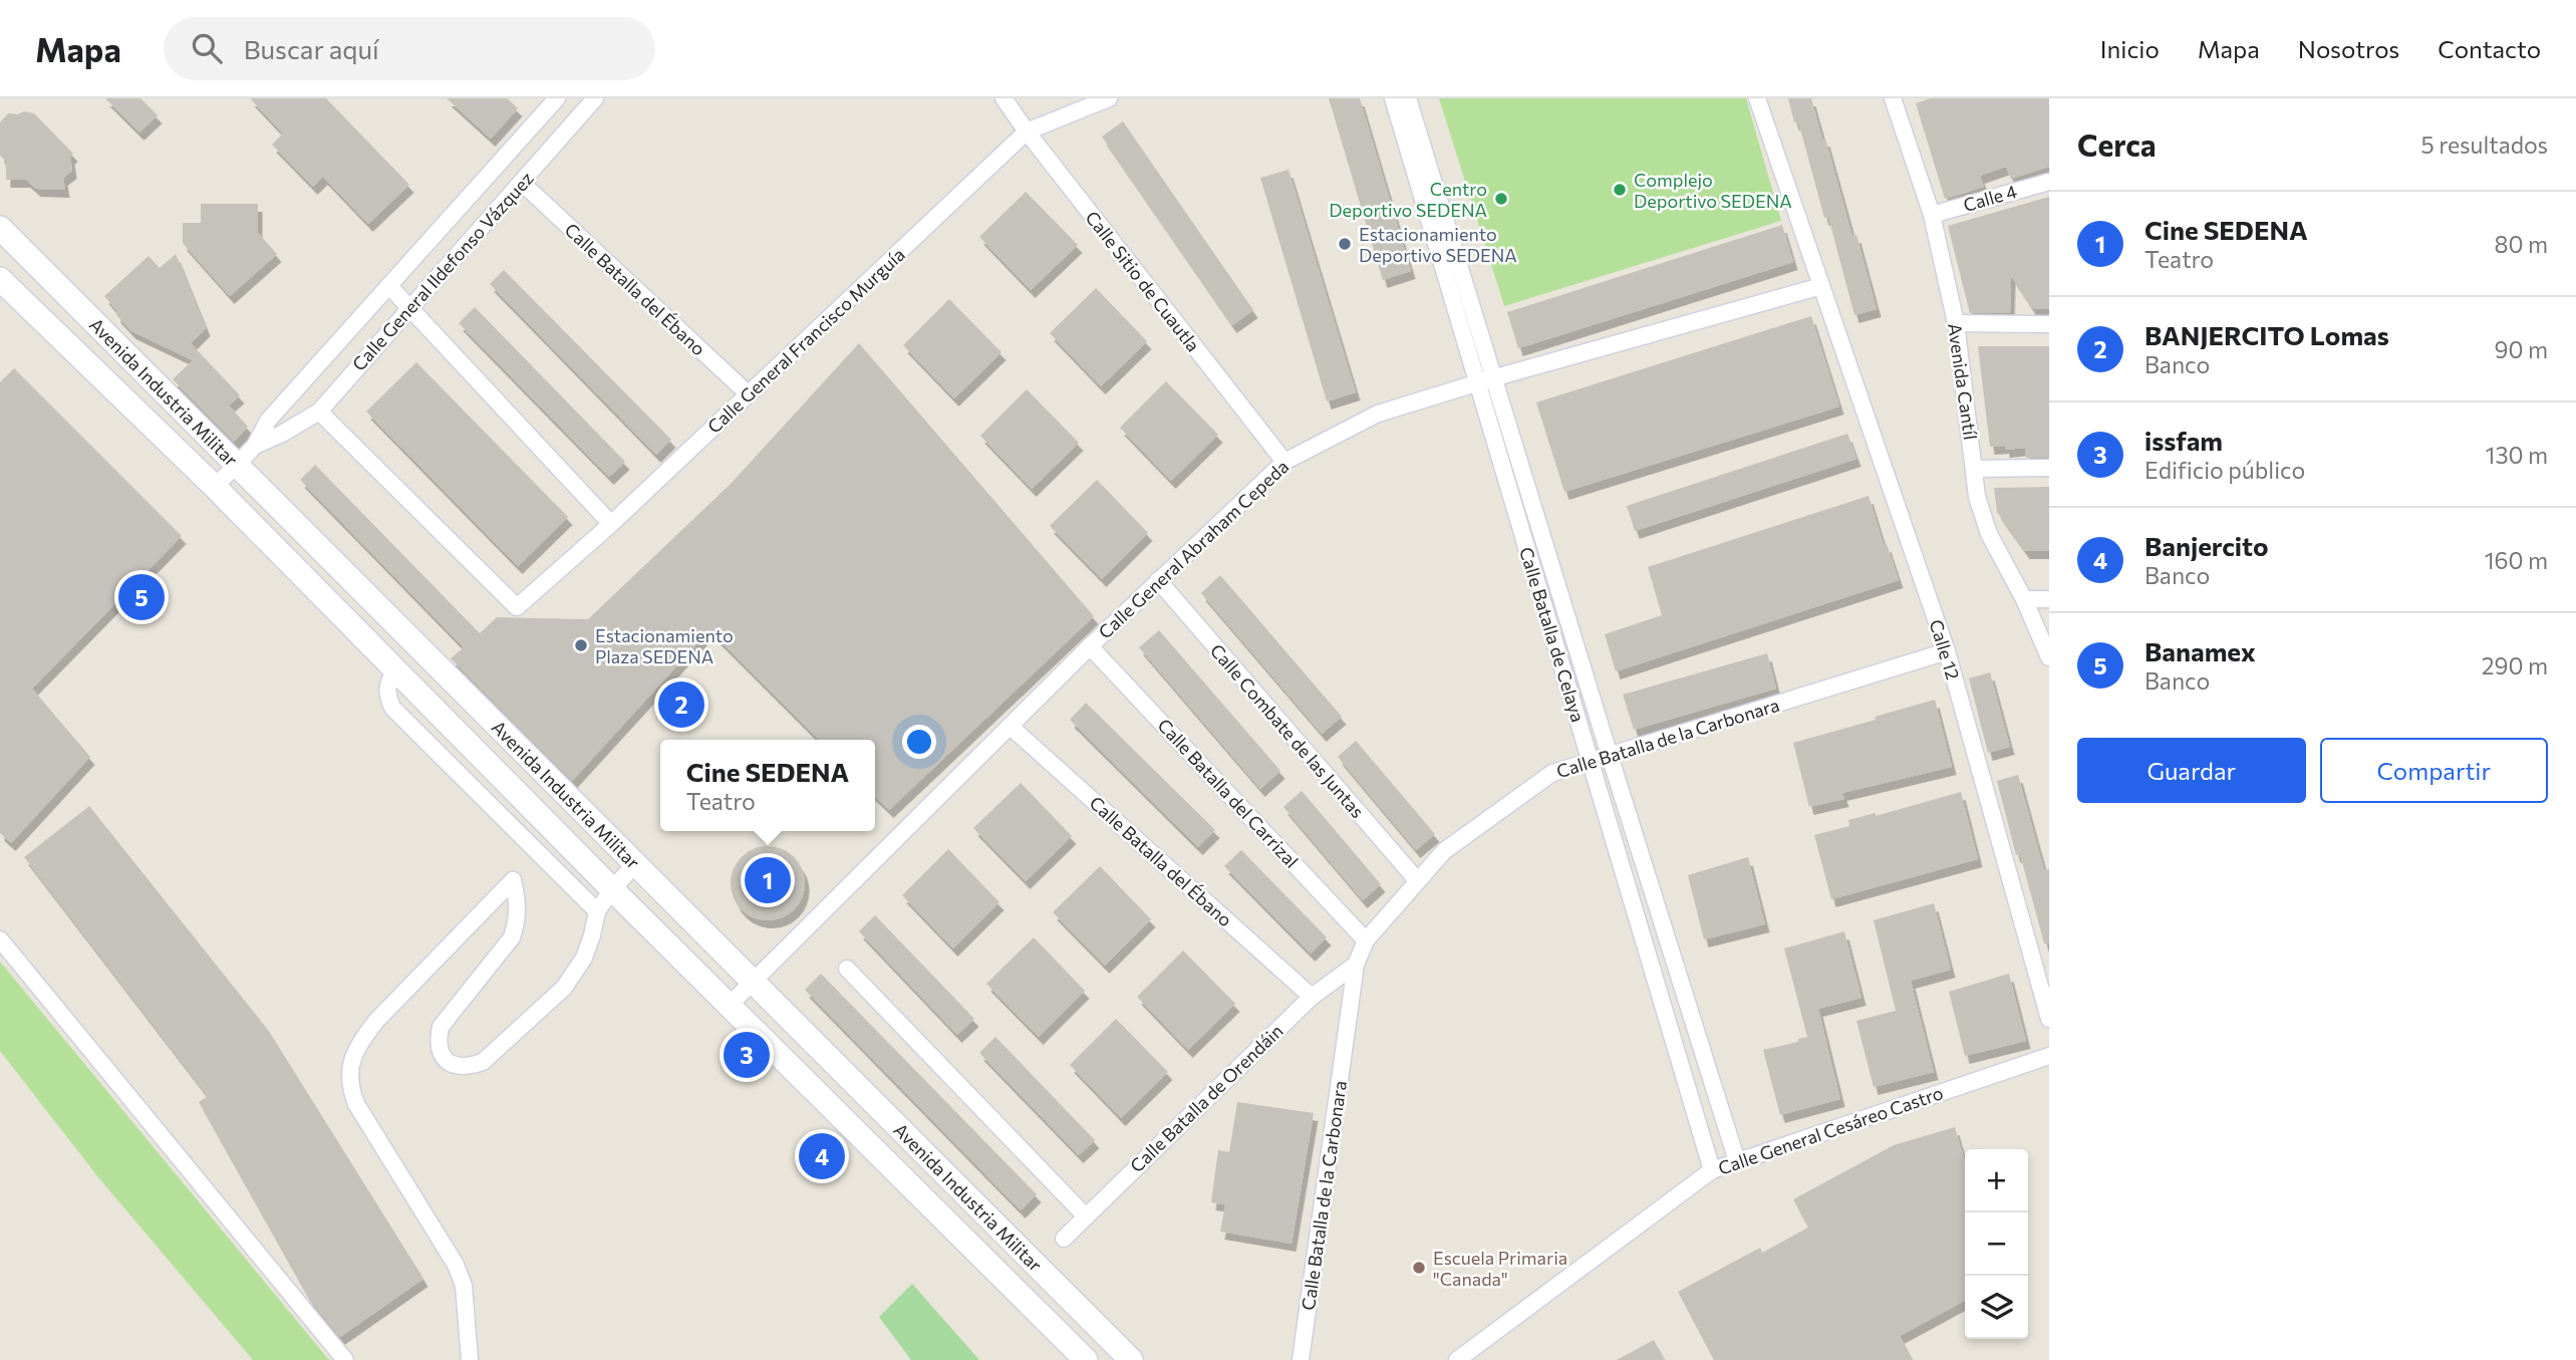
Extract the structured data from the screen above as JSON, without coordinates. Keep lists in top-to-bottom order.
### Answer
{
  "streets": {
    "main road": ["Avenida Industria Militar"],
    "street": [
      "Calle 4",
      "Calle General Ildefonso Vázquez",
      "Calle Sitio de Cuautla",
      "Calle Batalla del Ébano",
      "Calle General Francisco Murguía",
      "Avenida Cantíl",
      "Calle General Abraham Cepeda",
      "Calle Batalla de Celaya",
      "Calle 12",
      "Calle Combate de las Juntas",
      "Calle Batalla de la Carbonara",
      "Calle Batalla del Carrizal",
      "Calle Batalla de Orendáin",
      "Calle General Cesáreo Castro"
    ]
  },
  "crossings": [
    ["Calle 4", "Avenida Cantíl"],
    ["Calle General Ildefonso Vázquez", "Calle Batalla del Ébano"],
    ["Calle General Ildefonso Vázquez", "Calle General Francisco Murguía"],
    ["Calle General Ildefonso Vázquez", "Avenida Industria Militar"],
    ["Calle Sitio de Cuautla", "Calle General Francisco Murguía"],
    ["Calle Sitio de Cuautla", "Calle General Abraham Cepeda"],
    ["Calle Batalla del Ébano", "Calle General Francisco Murguía"],
    ["Calle Batalla del Ébano", "Calle General Abraham Cepeda"],
    ["Calle Batalla del Ébano", "Calle Batalla de Orendáin"],
    ["Avenida Industria Militar", "Calle General Abraham Cepeda"],
    ["Calle General Abraham Cepeda", "Calle Batalla de Celaya"],
    ["Calle General Abraham Cepeda", "Calle 12"],
    ["Calle General Abraham Cepeda", "Calle Combate de las Juntas"],
    ["Calle General Abraham Cepeda", "Calle Batalla del Carrizal"],
    ["Calle Batalla de Celaya", "Calle Batalla de la Carbonara"],
    ["Calle Batalla de Celaya", "Calle General Cesáreo Castro"],
    ["Calle 12", "Calle Batalla de la Carbonara"],
    ["Calle Combate de las Juntas", "Calle Batalla de la Carbonara"],
    ["Calle Batalla de la Carbonara", "Calle Batalla del Carrizal"],
    ["Calle Batalla de la Carbonara", "Calle Batalla de Orendáin"]
  ],
  "places": [
    "Complejo Deportivo SEDENA",
    "Centro Deportivo SEDENA",
    "Estacionamiento Deportivo SEDENA",
    "Estacionamiento Plaza SEDENA",
    "Escuela Primaria \"Canada\""
  ],
  "page": {
    "header": "Mapa",
    "search": "Buscar aquí",
    "nav": [
      "Inicio",
      "Mapa",
      "Nosotros",
      "Contacto"
    ],
    "heading": ["Cerca", "5 resultados"],
    "list": [
      {
        "mark": "1",
        "name": "Cine SEDENA",
        "note": "Teatro",
        "value": "80 m"
      },
      {
        "mark": "2",
        "name": "BANJERCITO Lomas",
        "note": "Banco",
        "value": "90 m"
      },
      {
        "mark": "3",
        "name": "issfam",
        "note": "Edificio público",
        "value": "130 m"
      },
      {
        "mark": "4",
        "name": "Banjercito",
        "note": "Banco",
        "value": "160 m"
      },
      {
        "mark": "5",
        "name": "Banamex",
        "note": "Banco",
        "value": "290 m"
      }
    ],
    "pins": [
      "5",
      "2",
      "1",
      "3",
      "4"
    ],
    "buttons": ["Guardar", "Compartir"],
    "popup": ["Cine SEDENA", "Teatro"],
    "map_buttons": ["+", "−"]
  }
}
